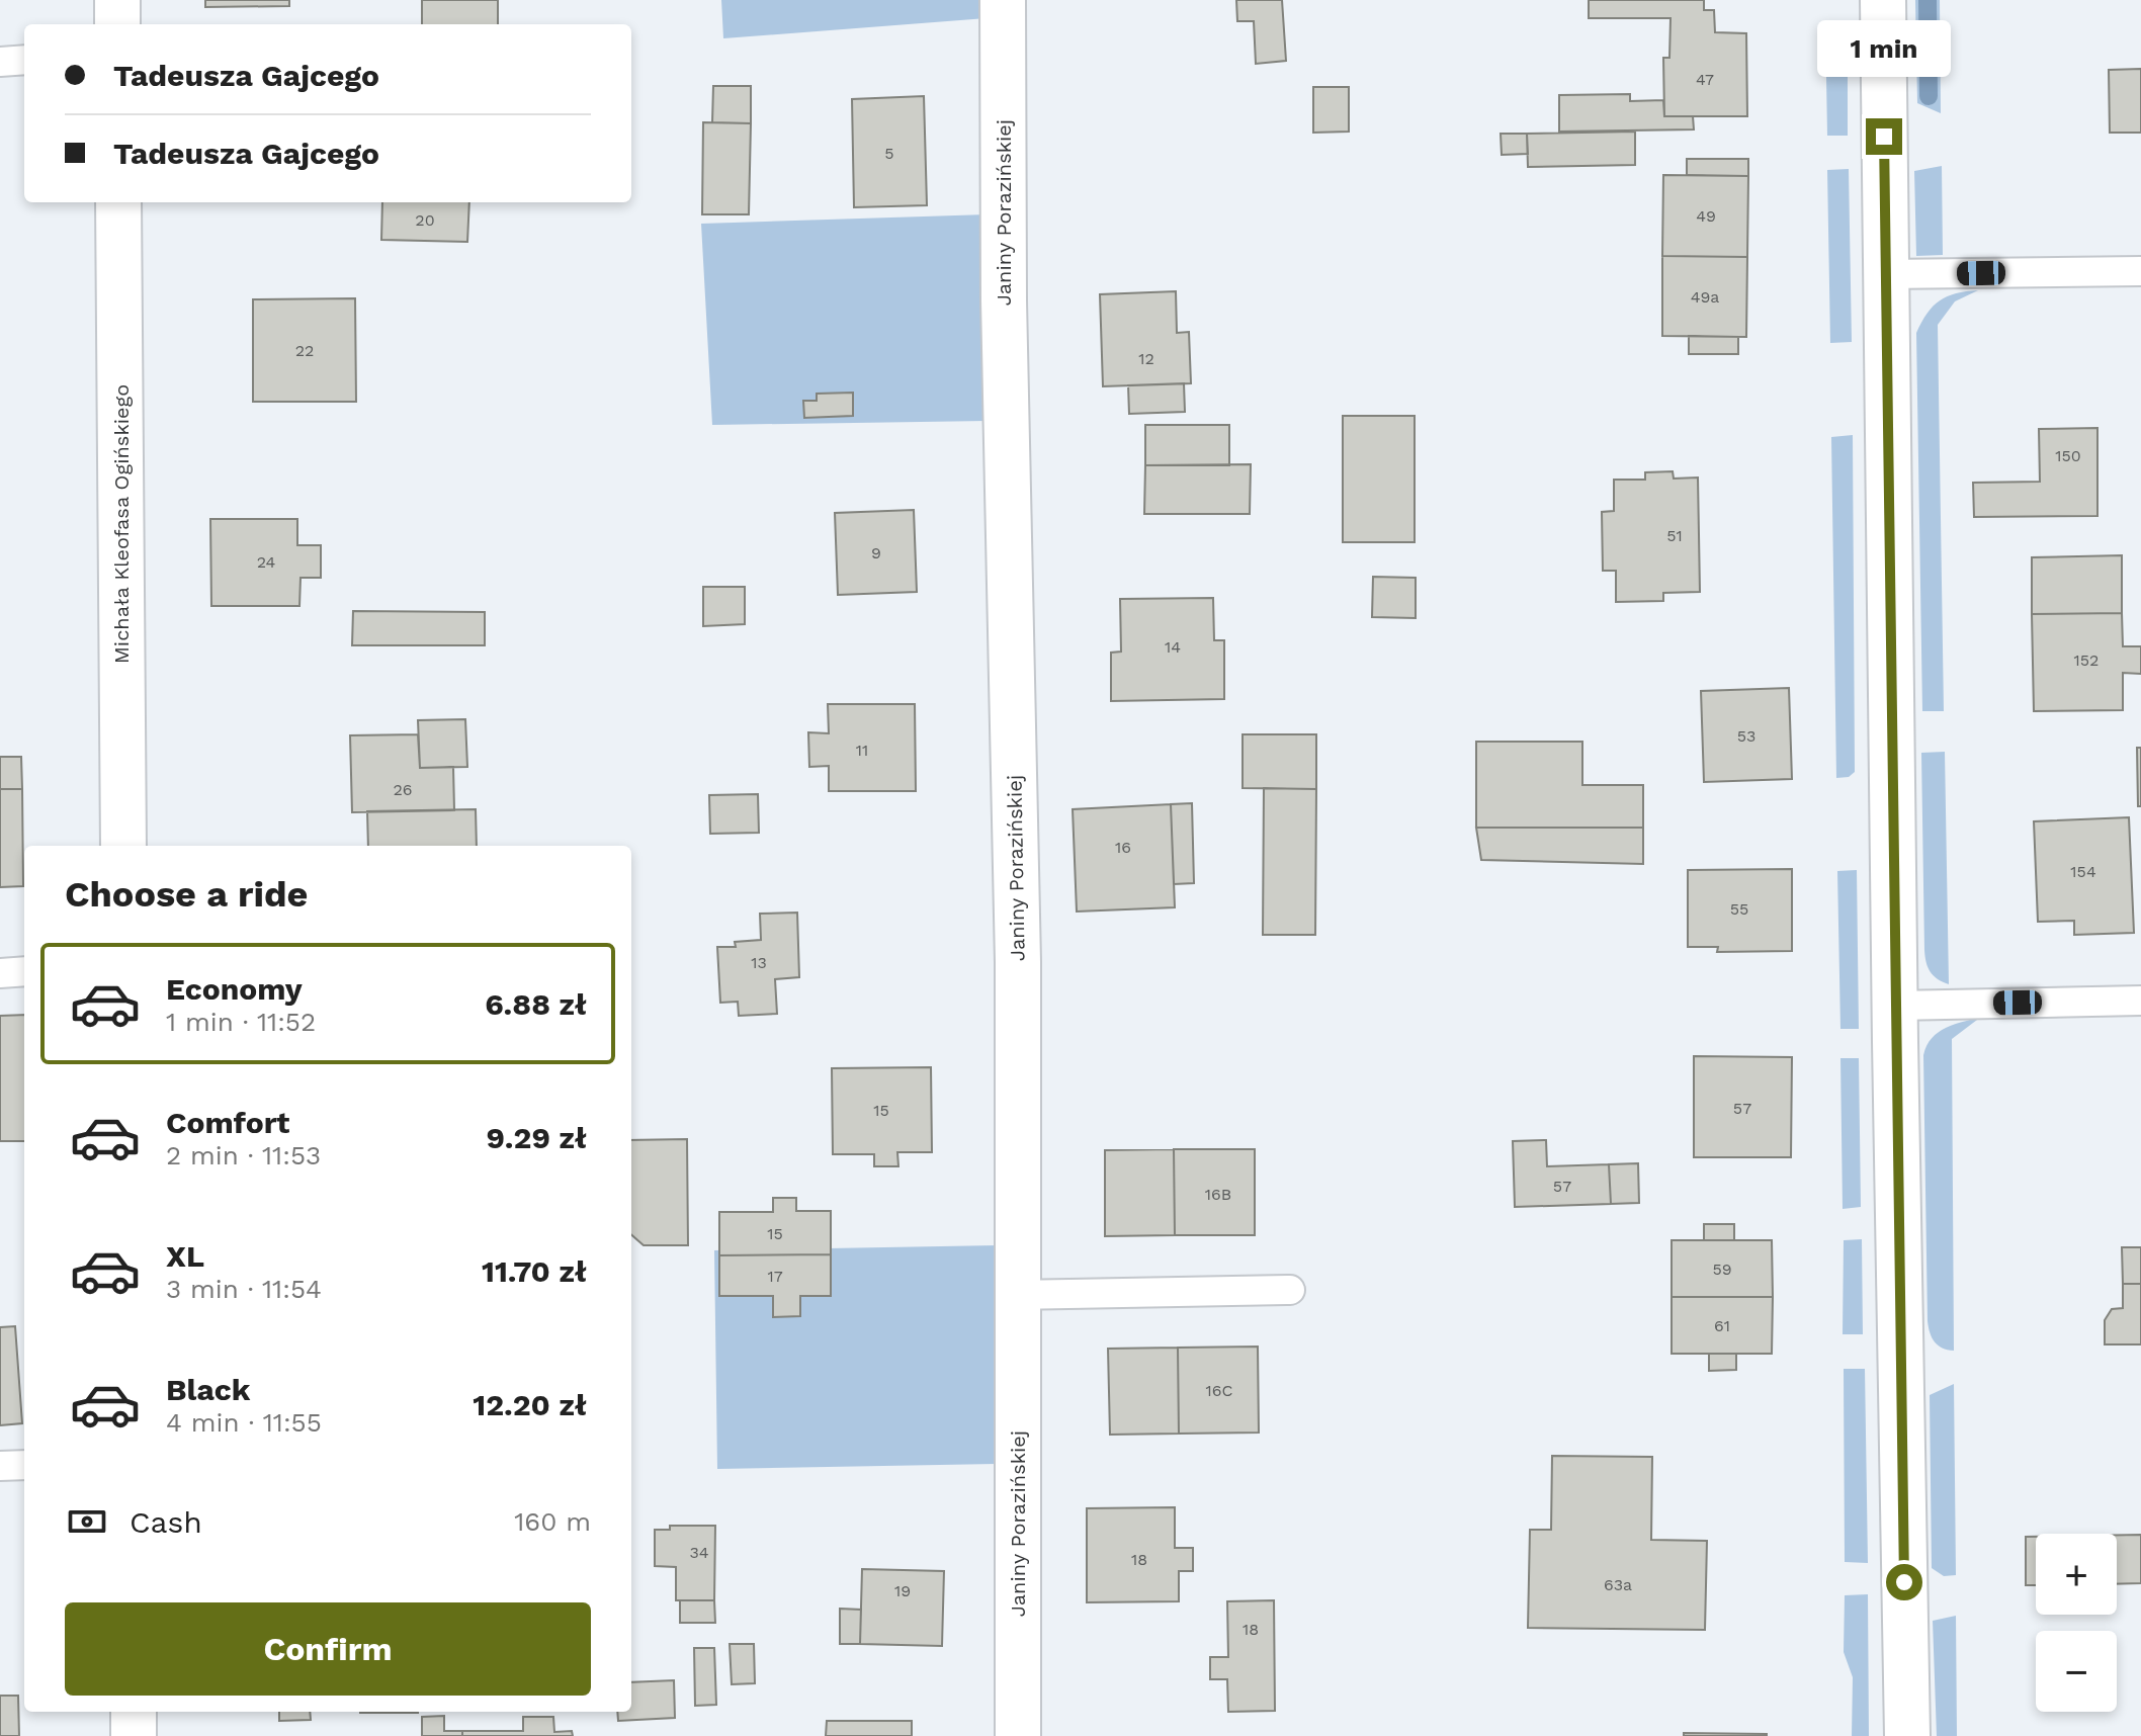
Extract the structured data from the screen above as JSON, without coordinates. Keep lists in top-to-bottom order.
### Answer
{
  "streets": {
    "street": ["Janiny Porazińskiej", "Michała Kleofasa Ogińskiego"]
  },
  "house_numbers": [
    "47",
    "5",
    "49",
    "20",
    "49a",
    "22",
    "12",
    "150",
    "51",
    "9",
    "24",
    "14",
    "152",
    "53",
    "11",
    "26",
    "16",
    "154",
    "55",
    "13",
    "57",
    "15",
    "57",
    "16B",
    "15",
    "59",
    "17",
    "61",
    "16C",
    "34",
    "18",
    "63a",
    "19",
    "18"
  ],
  "page": {
    "bubble": "1 min",
    "banner": ["Tadeusza Gajcego", "Tadeusza Gajcego"],
    "heading": "Choose a ride",
    "list": [
      {
        "name": "Economy",
        "note": "1 min · 11:52",
        "value": "6.88 zł"
      },
      {
        "name": "Comfort",
        "note": "2 min · 11:53",
        "value": "9.29 zł"
      },
      {
        "name": "XL",
        "note": "3 min · 11:54",
        "value": "11.70 zł"
      },
      {
        "name": "Black",
        "note": "4 min · 11:55",
        "value": "12.20 zł"
      }
    ],
    "pay": ["Cash", "160 m"],
    "map_buttons": ["+", "−"],
    "buttons": "Confirm"
  }
}
